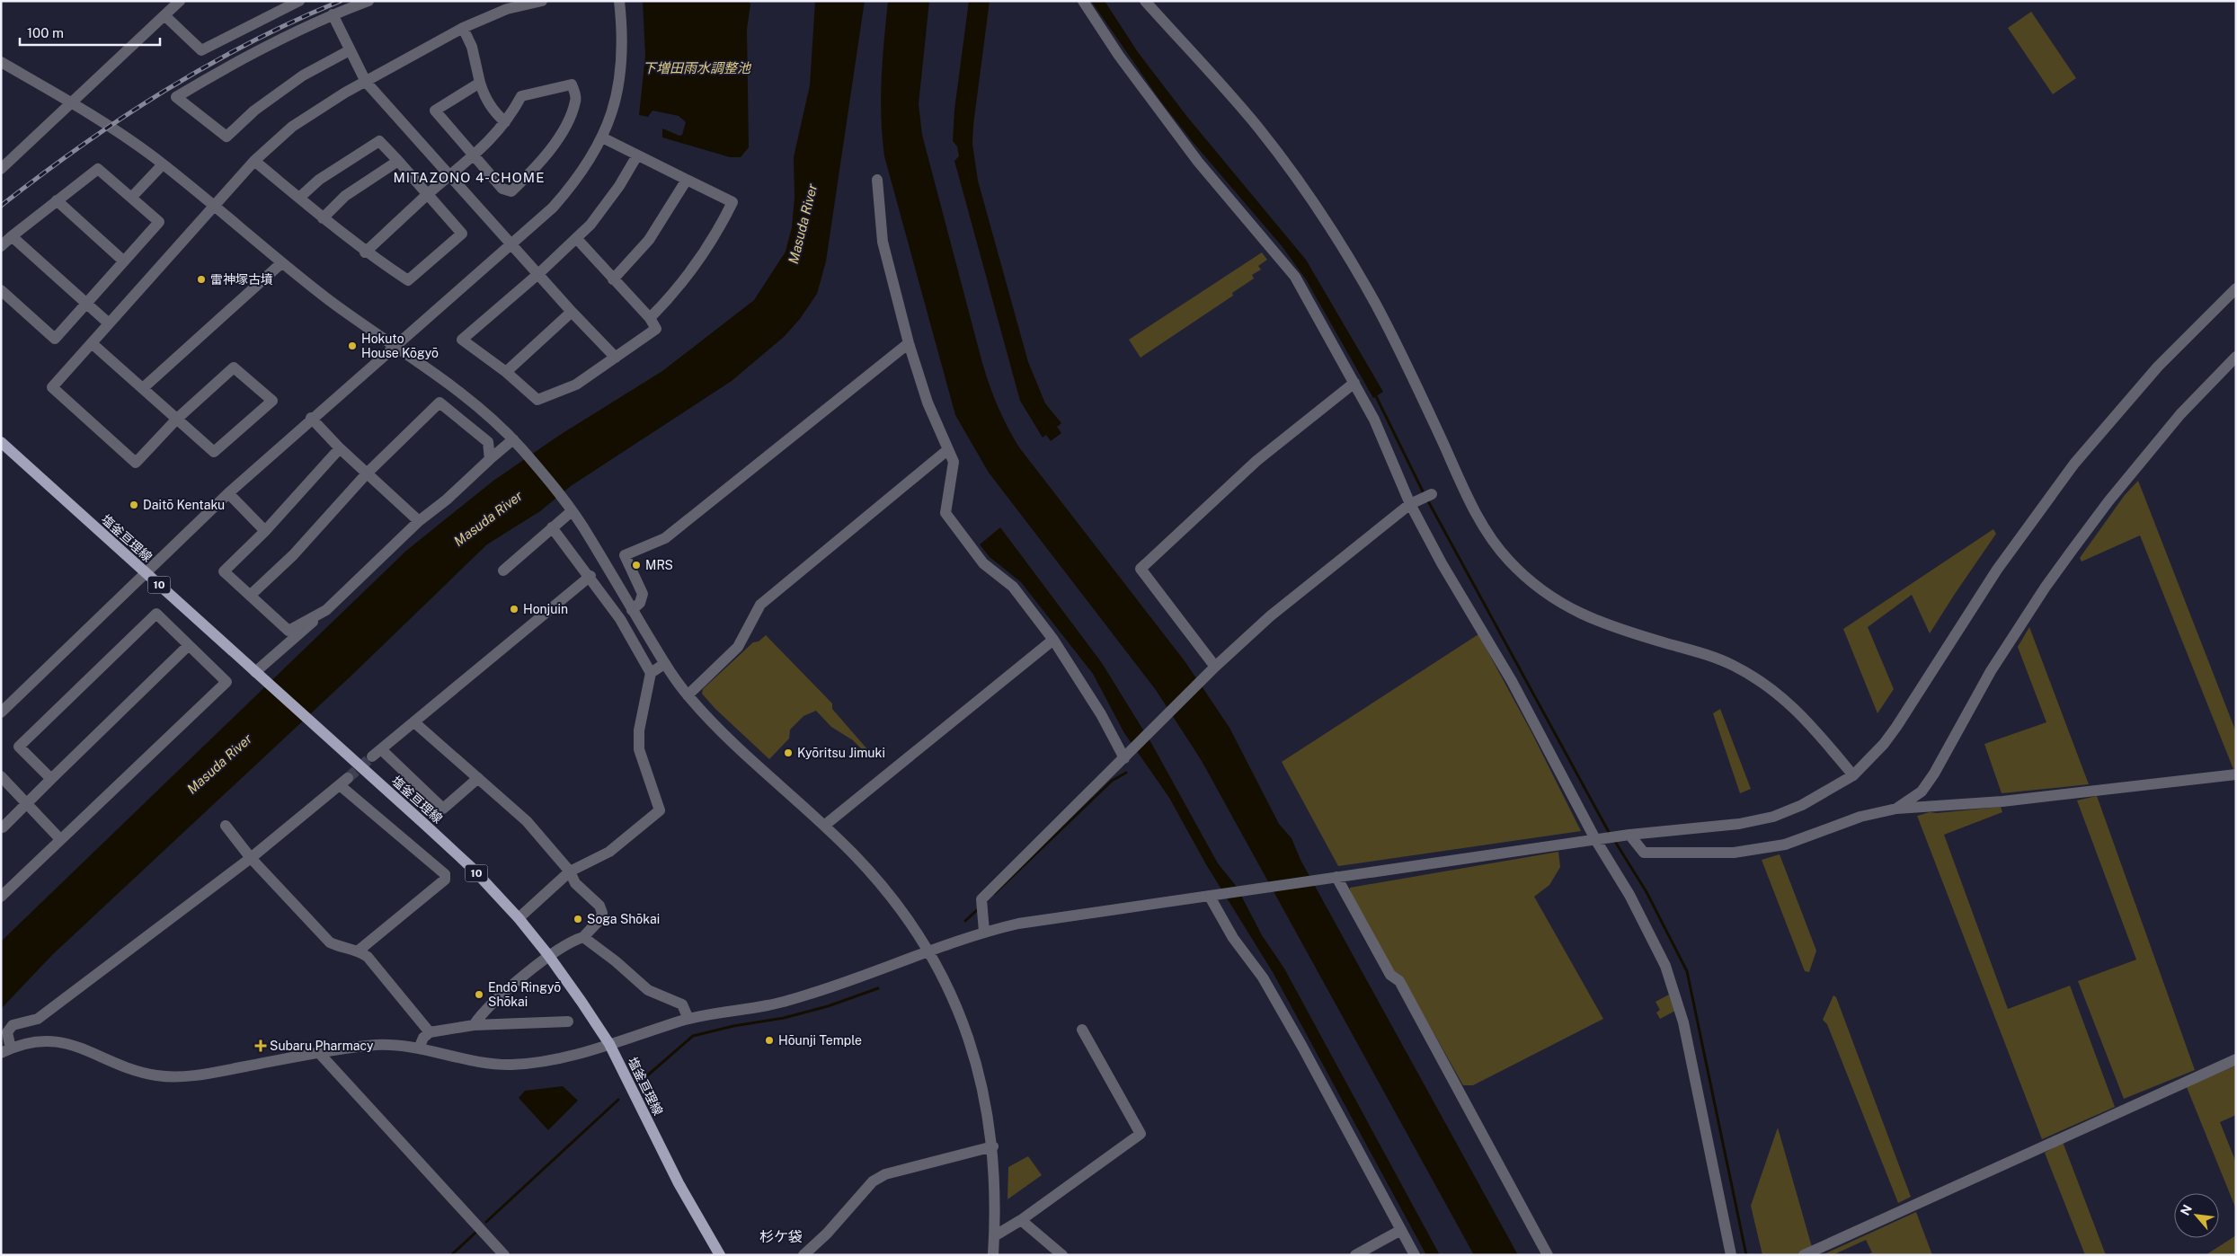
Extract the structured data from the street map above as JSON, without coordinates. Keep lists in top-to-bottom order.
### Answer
{
  "streets": {
    "main road": ["塩釜亘理線", "10"]
  },
  "districts": ["MITAZONO 4-CHOME", "杉ケ袋"],
  "water": ["下増田雨水調整池", "Masuda River"],
  "places": {
    "other": [
      "雷神塚古墳",
      "Hokuto House Kōgyō",
      "Daitō Kentaku",
      "MRS",
      "Honjuin",
      "Kyōritsu Jimuki",
      "Soga Shōkai",
      "Endō Ringyō Shōkai",
      "Hōunji Temple"
    ],
    "health": ["Subaru Pharmacy"]
  },
  "scale_bar": "100 m",
  "north": "top left"
}
